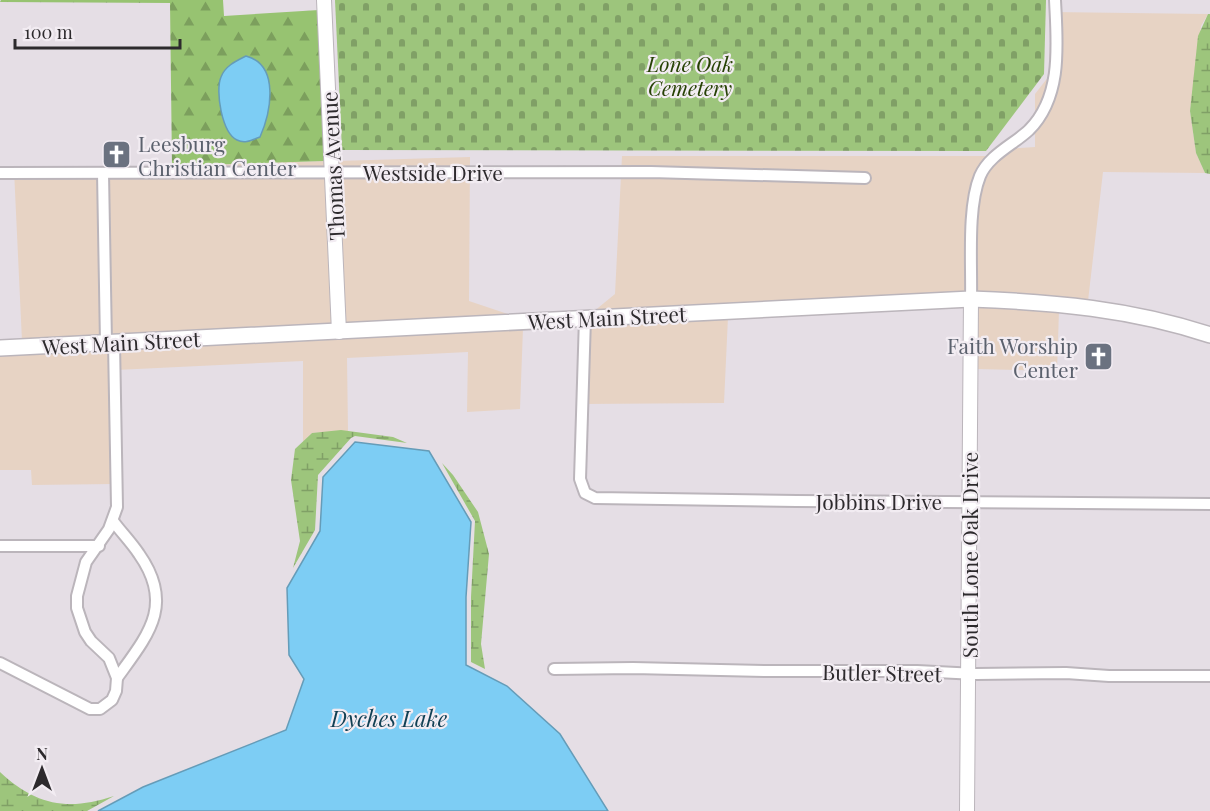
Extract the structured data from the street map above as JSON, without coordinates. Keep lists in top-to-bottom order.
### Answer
{
  "streets": {
    "main road": ["West Main Street"],
    "street": [
      "Thomas Avenue",
      "Westside Drive",
      "Jobbins Drive",
      "South Lone Oak Drive",
      "Butler Street"
    ]
  },
  "crossings": [
    ["Thomas Avenue", "Westside Drive"],
    ["Thomas Avenue", "West Main Street"],
    ["West Main Street", "Jobbins Drive"],
    ["West Main Street", "South Lone Oak Drive"],
    ["Jobbins Drive", "South Lone Oak Drive"],
    ["South Lone Oak Drive", "Butler Street"]
  ],
  "water": ["Dyches Lake"],
  "parks": ["Lone Oak Cemetery"],
  "places": {
    "church": ["Leesburg Christian Center", "Faith Worship Center"]
  },
  "scale_bar": "100 m",
  "north": "top"
}
